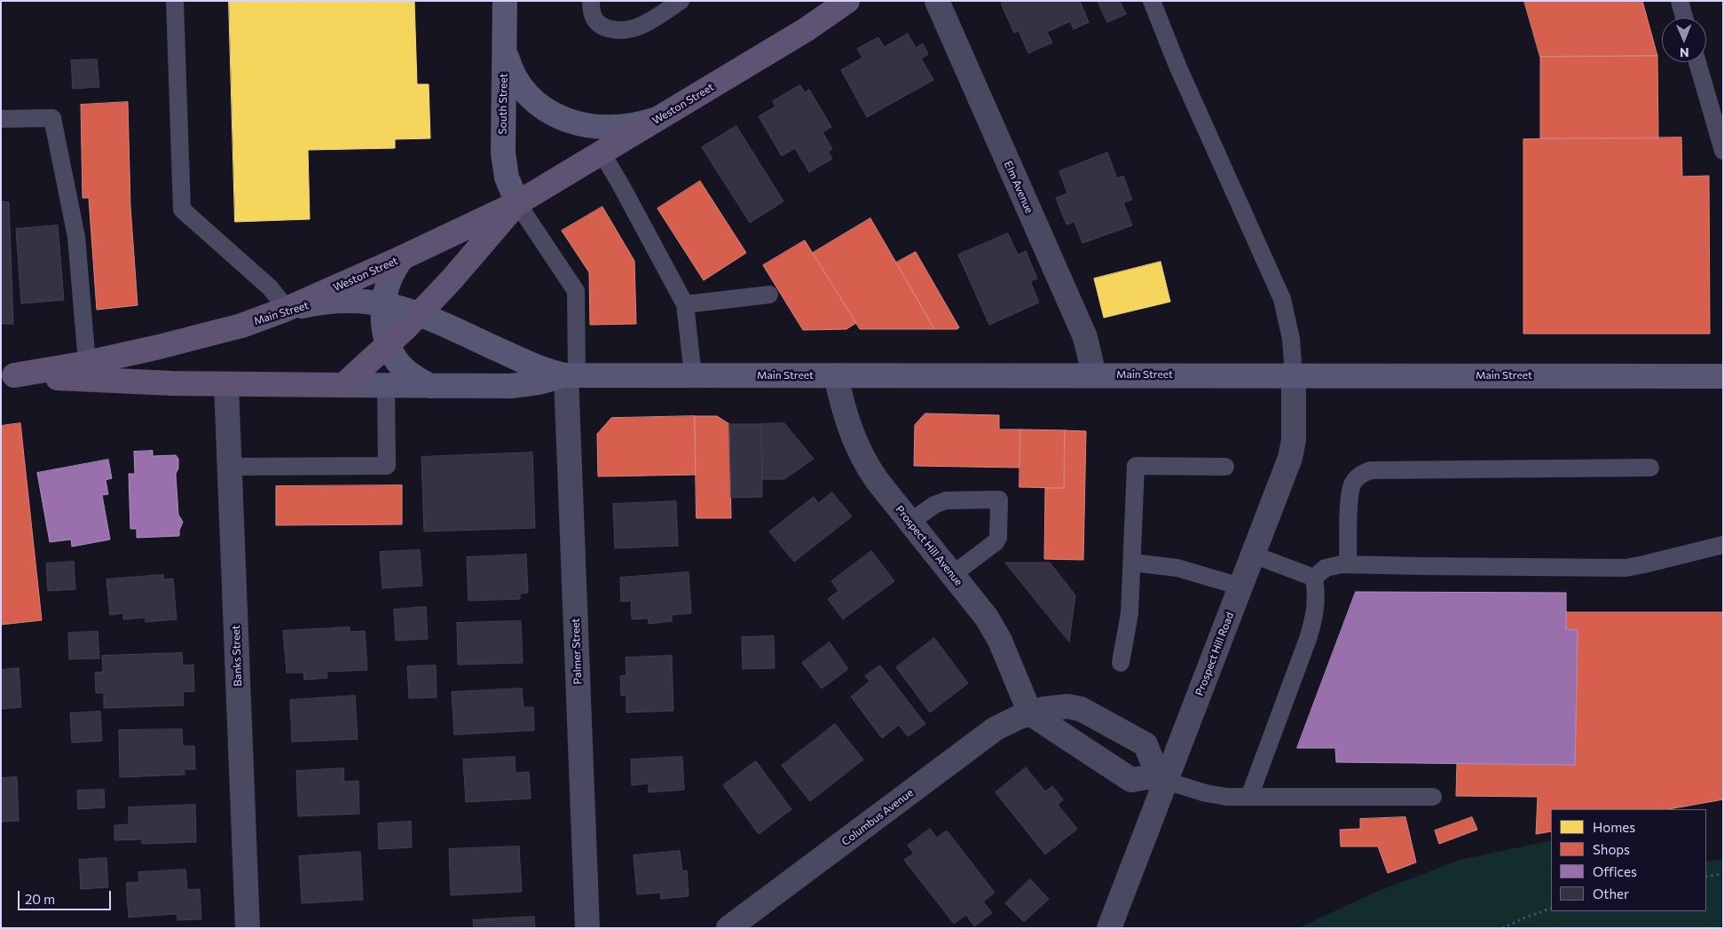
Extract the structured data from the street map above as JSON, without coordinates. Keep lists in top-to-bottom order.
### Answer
{
  "streets": {
    "main road": ["South Street", "Weston Street", "Main Street"],
    "street": [
      "Elm Avenue",
      "Prospect Hill Avenue",
      "Palmer Street",
      "Prospect Hill Road",
      "Banks Street",
      "Columbus Avenue"
    ]
  },
  "crossings": [
    ["South Street", "Weston Street"],
    ["Weston Street", "Main Street"],
    ["Elm Avenue", "Main Street"],
    ["Main Street", "Prospect Hill Avenue"],
    ["Main Street", "Palmer Street"],
    ["Main Street", "Prospect Hill Road"],
    ["Main Street", "Banks Street"],
    ["Prospect Hill Avenue", "Columbus Avenue"]
  ],
  "legend": [
    "Homes",
    "Shops",
    "Offices",
    "Other"
  ],
  "scale_bar": "20 m",
  "north": "bottom"
}
